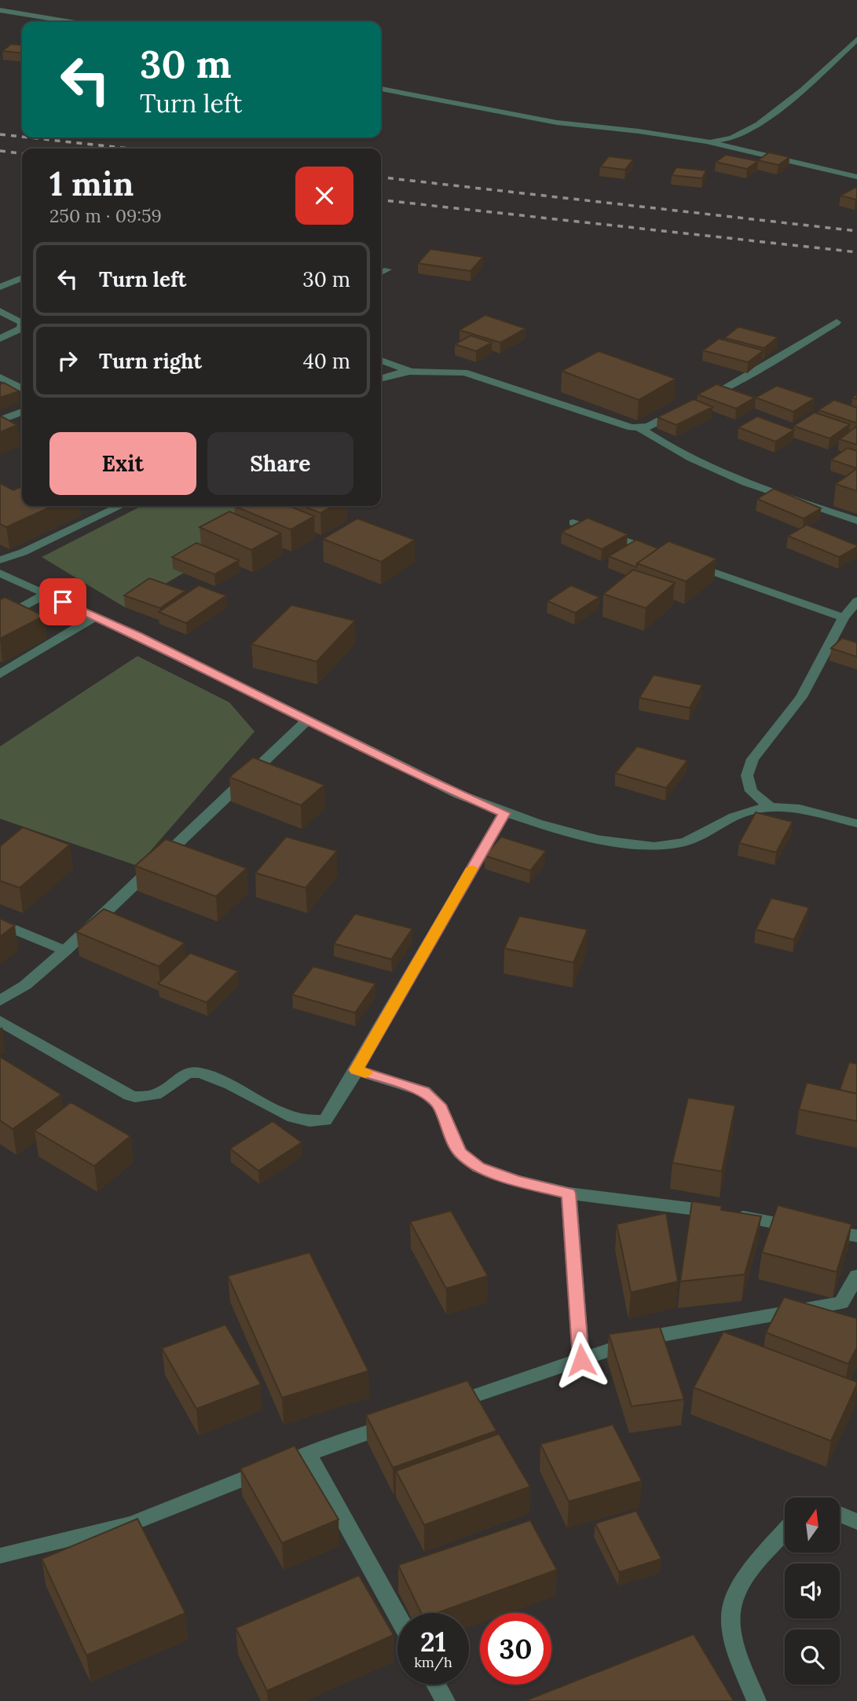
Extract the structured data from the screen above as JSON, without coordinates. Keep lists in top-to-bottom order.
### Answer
{
  "north": "top",
  "page": {
    "turn": ["30 m", "Turn left"],
    "heading": ["1 min", "250 m · 09:59"],
    "list": [
      {
        "name": "Turn left",
        "value": "30 m"
      },
      {
        "name": "Turn right",
        "value": "40 m"
      }
    ],
    "buttons": ["Exit", "Share"],
    "speed": "21 km/h",
    "limit": "30"
  }
}
